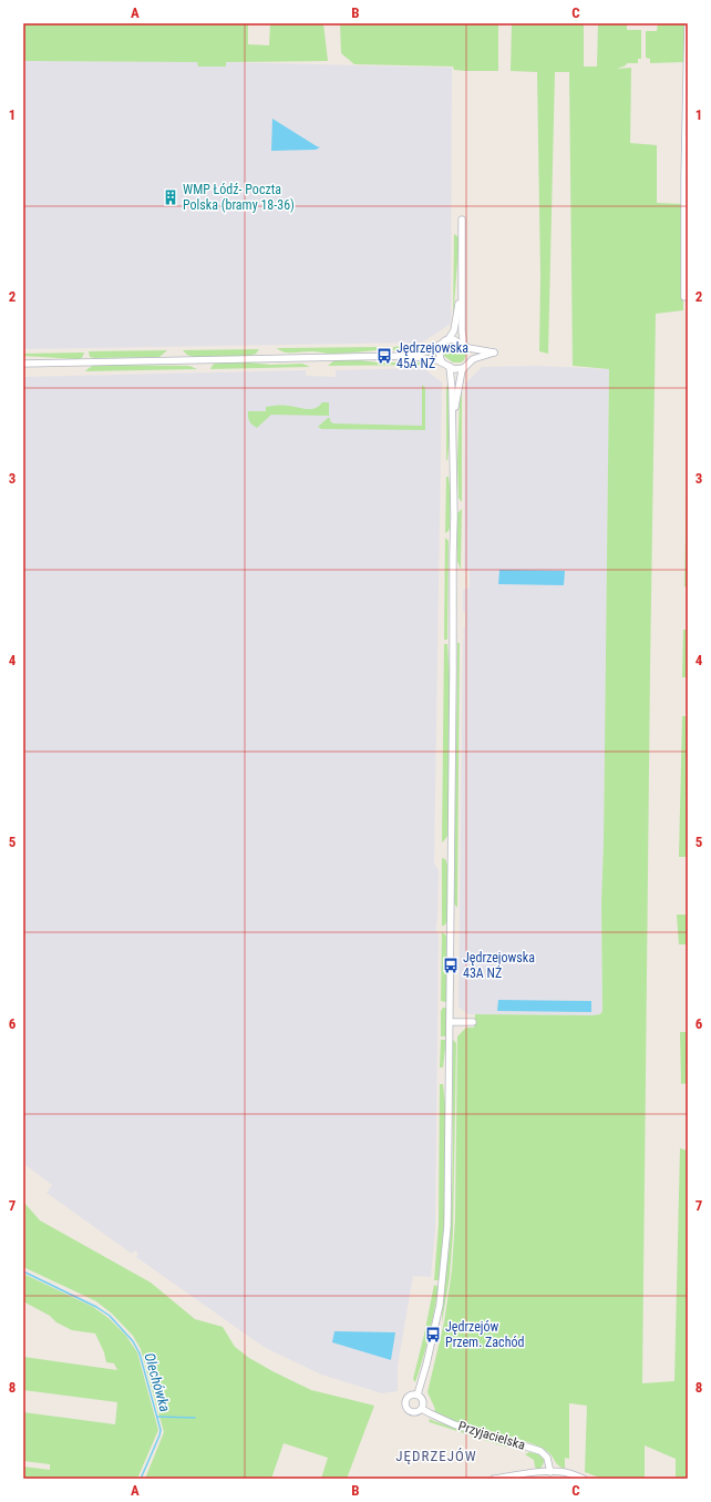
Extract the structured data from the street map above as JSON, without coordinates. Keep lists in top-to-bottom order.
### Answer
{
  "streets": {
    "street": ["Przyjacielska"]
  },
  "districts": ["JĘDRZEJÓW"],
  "water": ["Olechówka"],
  "places": {
    "building": ["WMP Łódź- Poczta Polska (bramy 18-36)"],
    "bus stop": ["Jędrzejowska 45A NŻ", "Jędrzejowska 43A NŻ", "Jędrzejów Przem. Zachód"]
  },
  "grid": {
    "columns": ["A", "B", "C"],
    "rows": [
      "1",
      "2",
      "3",
      "4",
      "5",
      "6",
      "7",
      "8"
    ]
  }
}
